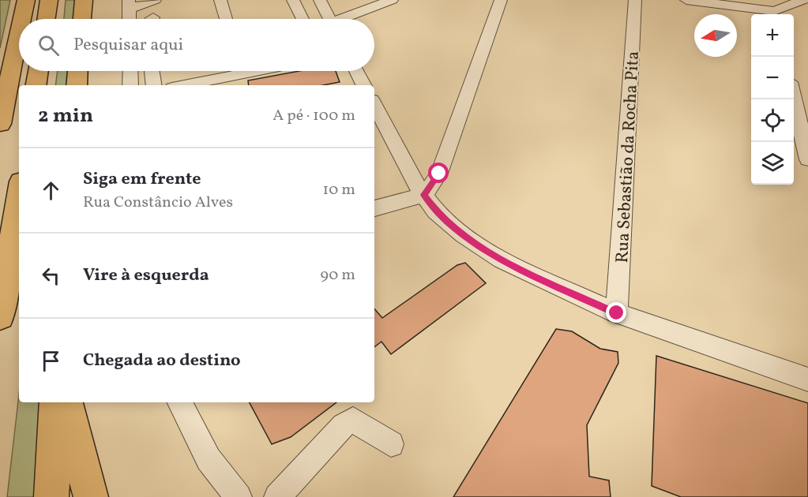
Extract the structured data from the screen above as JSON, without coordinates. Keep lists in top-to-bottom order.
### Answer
{
  "streets": {
    "street": ["Rua Sebastião da Rocha Pita"]
  },
  "north": "left",
  "page": {
    "map_buttons": ["+", "−"],
    "search": "Pesquisar aqui",
    "heading": ["2 min", "A pé · 100 m"],
    "list": [
      ["Siga em frente", "Rua Constâncio Alves", "10 m"],
      ["Vire à esquerda", "90 m"],
      "Chegada ao destino"
    ]
  }
}
